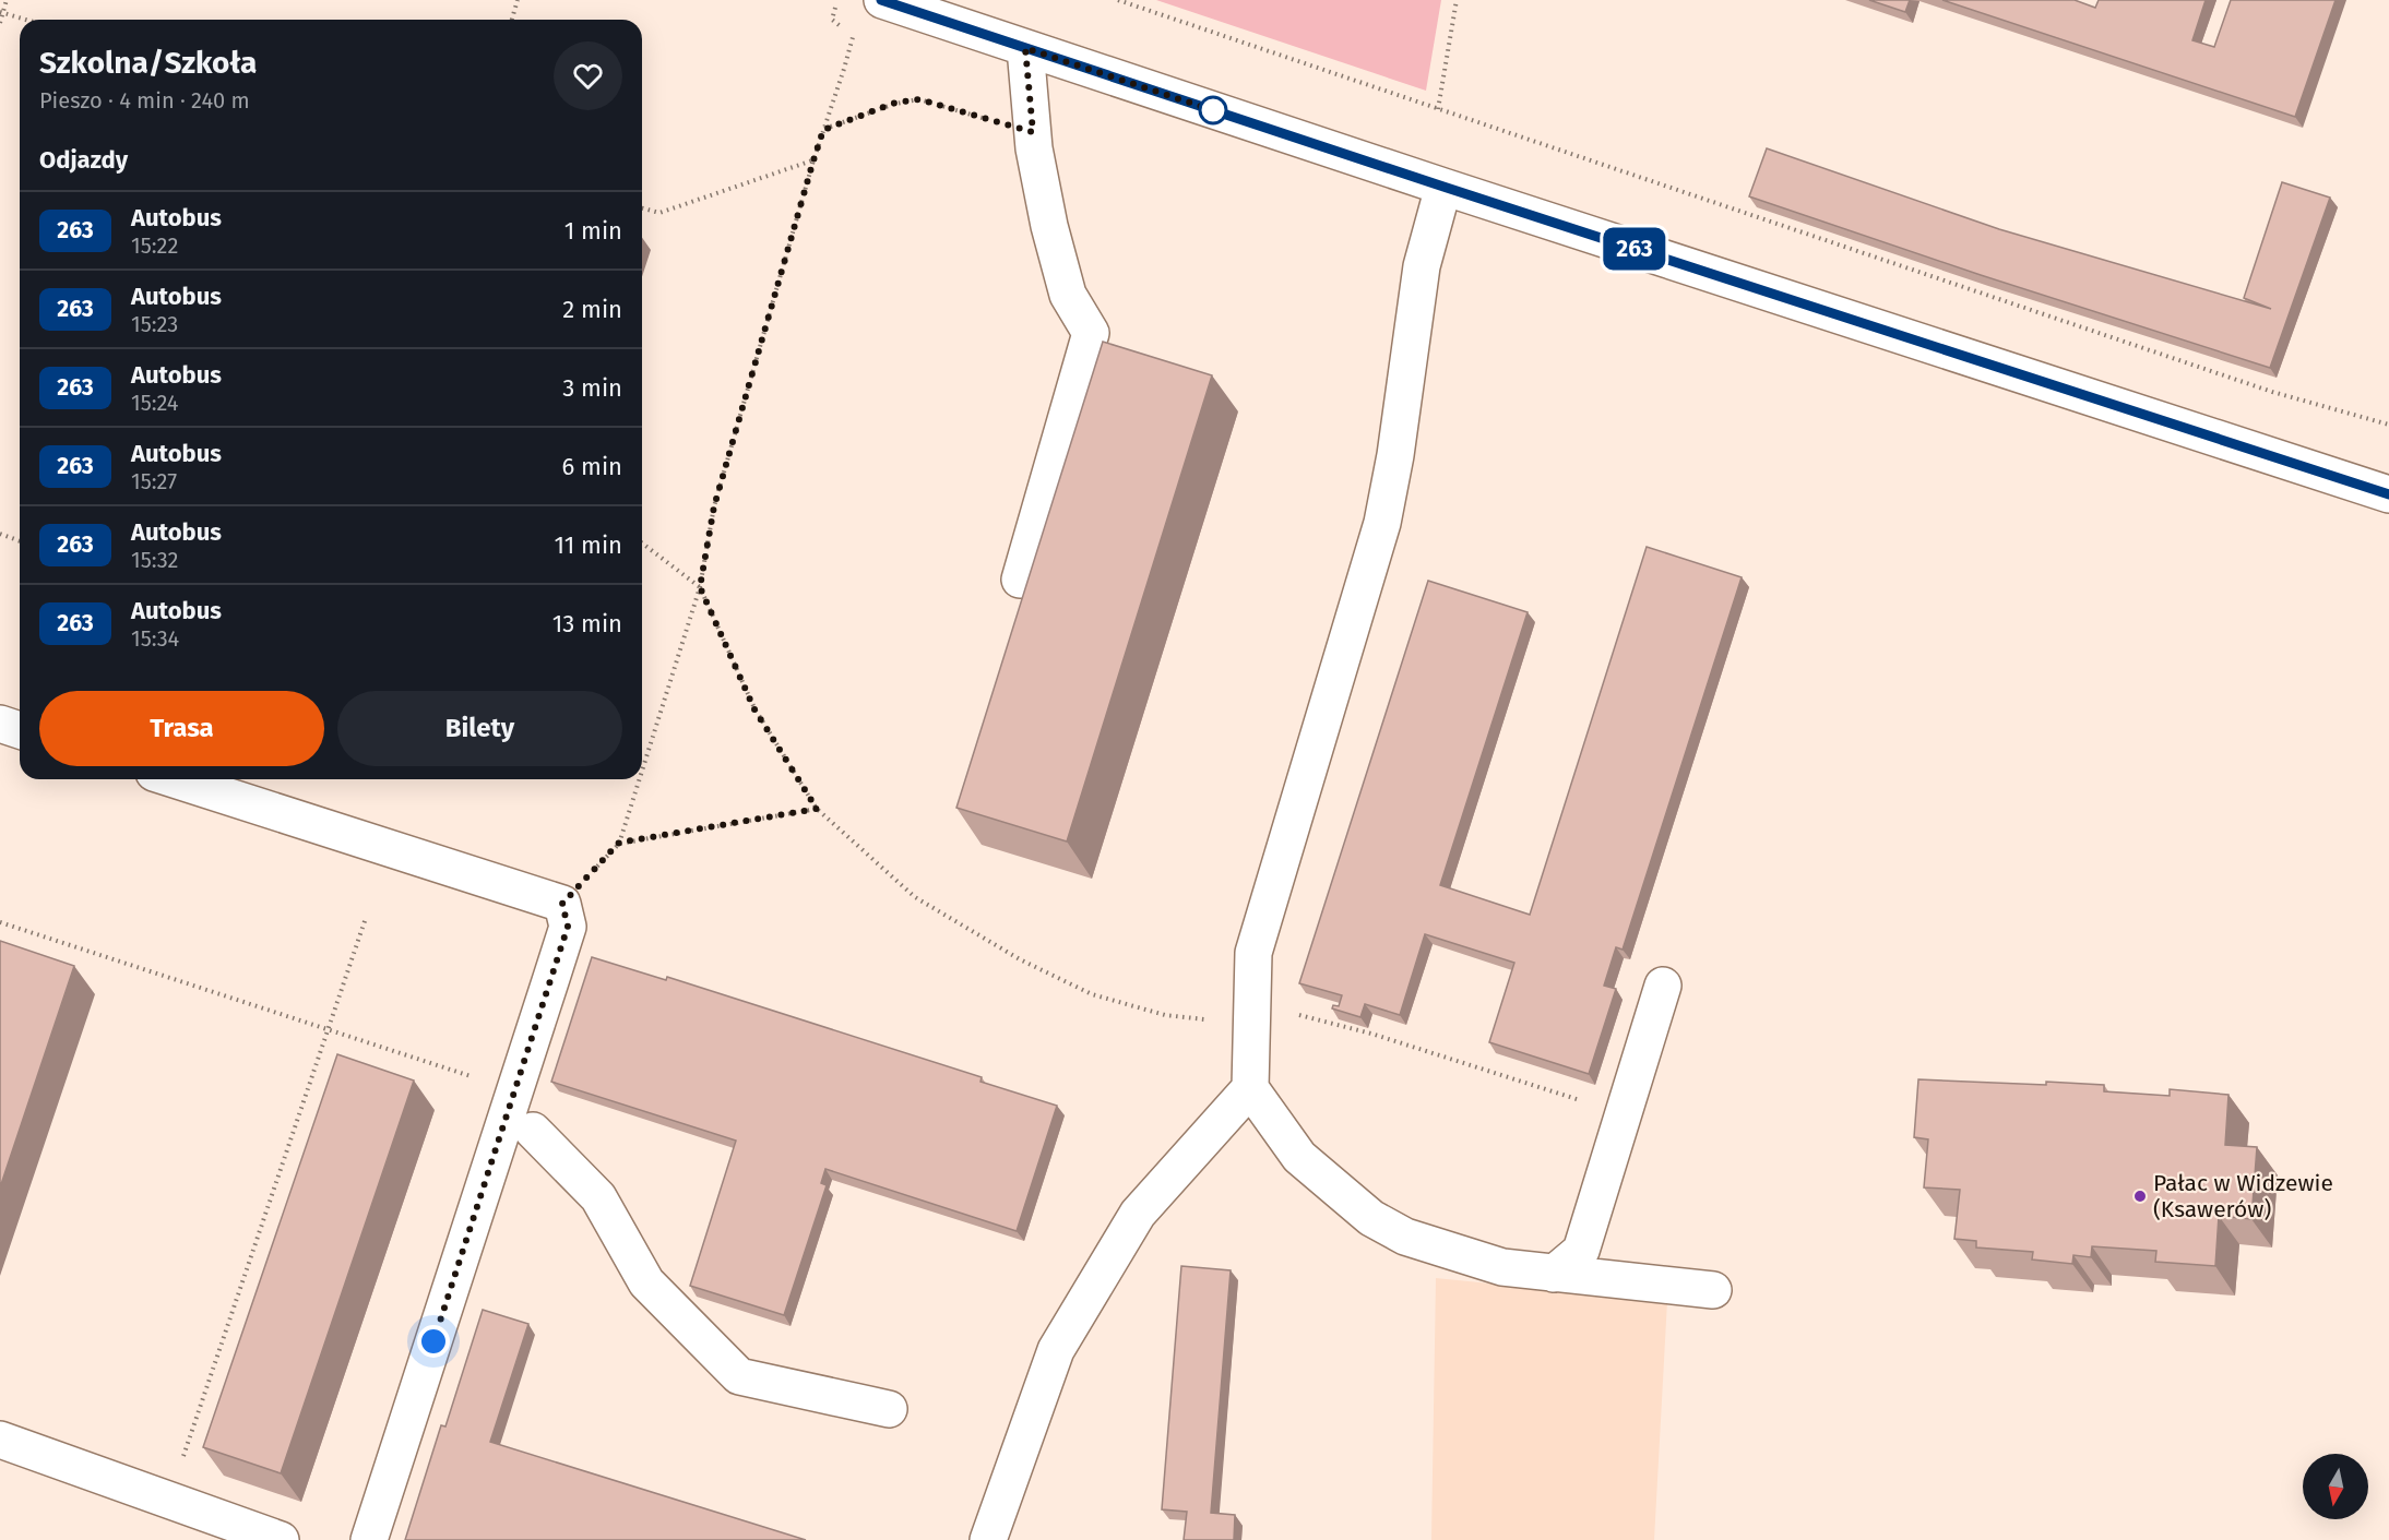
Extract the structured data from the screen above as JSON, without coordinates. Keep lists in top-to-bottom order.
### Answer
{
  "places": ["Pałac w Widzewie (Ksawerów)"],
  "lines": ["bus line 263"],
  "north": "bottom",
  "page": {
    "on_map": "263",
    "heading": [
      ["Szkolna/Szkoła", "Pieszo · 4 min · 240 m"],
      "Odjazdy"
    ],
    "list": [
      {
        "mark": "263",
        "name": "Autobus",
        "note": "15:22",
        "value": "1 min"
      },
      {
        "mark": "263",
        "name": "Autobus",
        "note": "15:23",
        "value": "2 min"
      },
      {
        "mark": "263",
        "name": "Autobus",
        "note": "15:24",
        "value": "3 min"
      },
      {
        "mark": "263",
        "name": "Autobus",
        "note": "15:27",
        "value": "6 min"
      },
      {
        "mark": "263",
        "name": "Autobus",
        "note": "15:32",
        "value": "11 min"
      },
      {
        "mark": "263",
        "name": "Autobus",
        "note": "15:34",
        "value": "13 min"
      }
    ],
    "buttons": ["Trasa", "Bilety"]
  }
}
